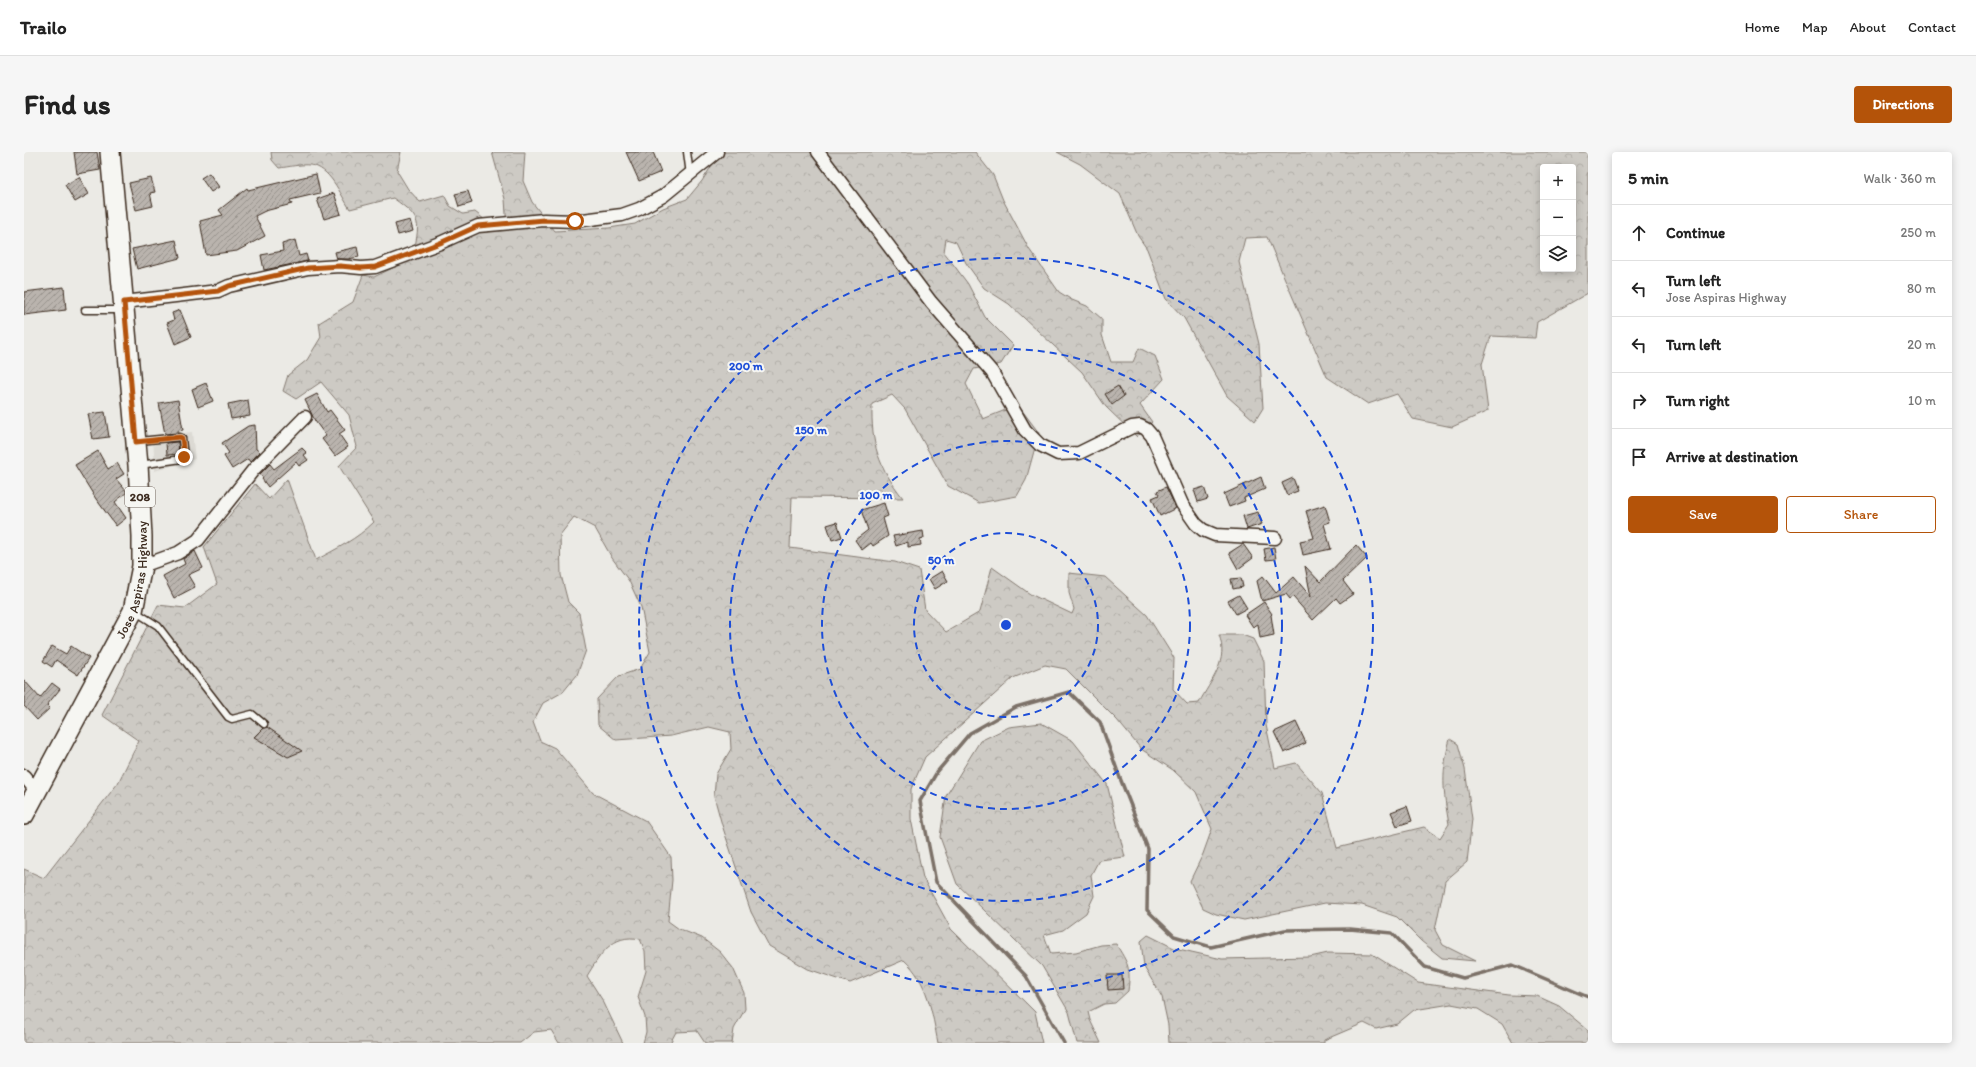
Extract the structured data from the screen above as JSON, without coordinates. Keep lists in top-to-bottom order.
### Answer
{
  "streets": {
    "main road": ["208", "Jose Aspiras Highway"]
  },
  "page": {
    "header": "Trailo",
    "nav": [
      "Home",
      "Map",
      "About",
      "Contact"
    ],
    "buttons": [
      "Directions",
      ["Save", "Share"]
    ],
    "title": "Find us",
    "heading": ["5 min", "Walk · 360 m"],
    "map_buttons": ["+", "−"],
    "list": [
      ["Continue", "250 m"],
      ["Turn left", "Jose Aspiras Highway", "80 m"],
      ["Turn left", "20 m"],
      ["Turn right", "10 m"],
      "Arrive at destination"
    ]
  },
  "rings": [
    "200 m",
    "150 m",
    "100 m",
    "50 m"
  ]
}
